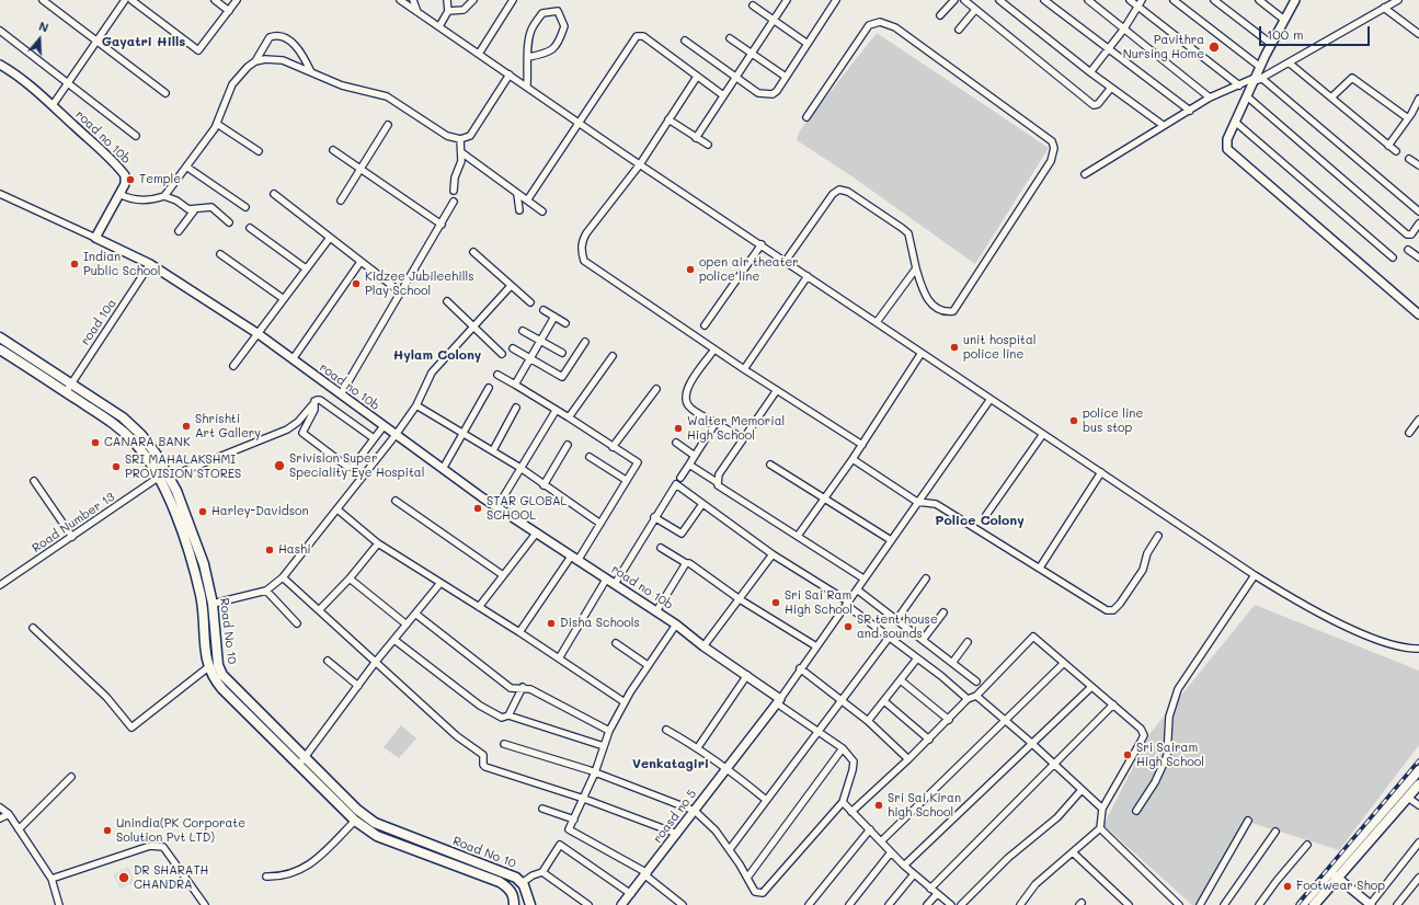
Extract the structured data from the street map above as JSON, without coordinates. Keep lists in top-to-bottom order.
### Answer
{
  "streets": {
    "main road": ["Road No 10"],
    "street": [
      "road no 10b",
      "road 10a",
      "Road Number 13",
      "roasd no 5"
    ]
  },
  "crossings": [
    ["road no 10b", "road 10a"],
    ["road no 10b", "roasd no 5"],
    ["road 10a", "Road No 10"],
    ["Road Number 13", "Road No 10"]
  ],
  "districts": [
    "Gayatri Hills",
    "Hylam Colony",
    "Police Colony",
    "Venkatagiri"
  ],
  "places": [
    "Pavithra Nursing Home",
    "Temple",
    "Indian Public School",
    "open air theater police line",
    "Kidzee Jubileehills Play School",
    "unit hospital police line",
    "police line bus stop",
    "Shrishti Art Gallery",
    "Walter Memorial High School",
    "CANARA BANK",
    "Srivision Super Speciality Eye Hospital",
    "SRI MAHALAKSHMI PROVISION STORES",
    "STAR GLOBAL SCHOOL",
    "Harley-Davidson",
    "Hashi",
    "Sri Sai Ram High School",
    "Disha Schools",
    "SR tent house and sounds",
    "Sri Sairam High School",
    "Sri Sai Kiran high School",
    "Unindia(PK Corporate Solution Pvt LTD)",
    "DR SHARATH CHANDRA",
    "Footwear Shop"
  ],
  "scale_bar": "100 m",
  "north": "top"
}
